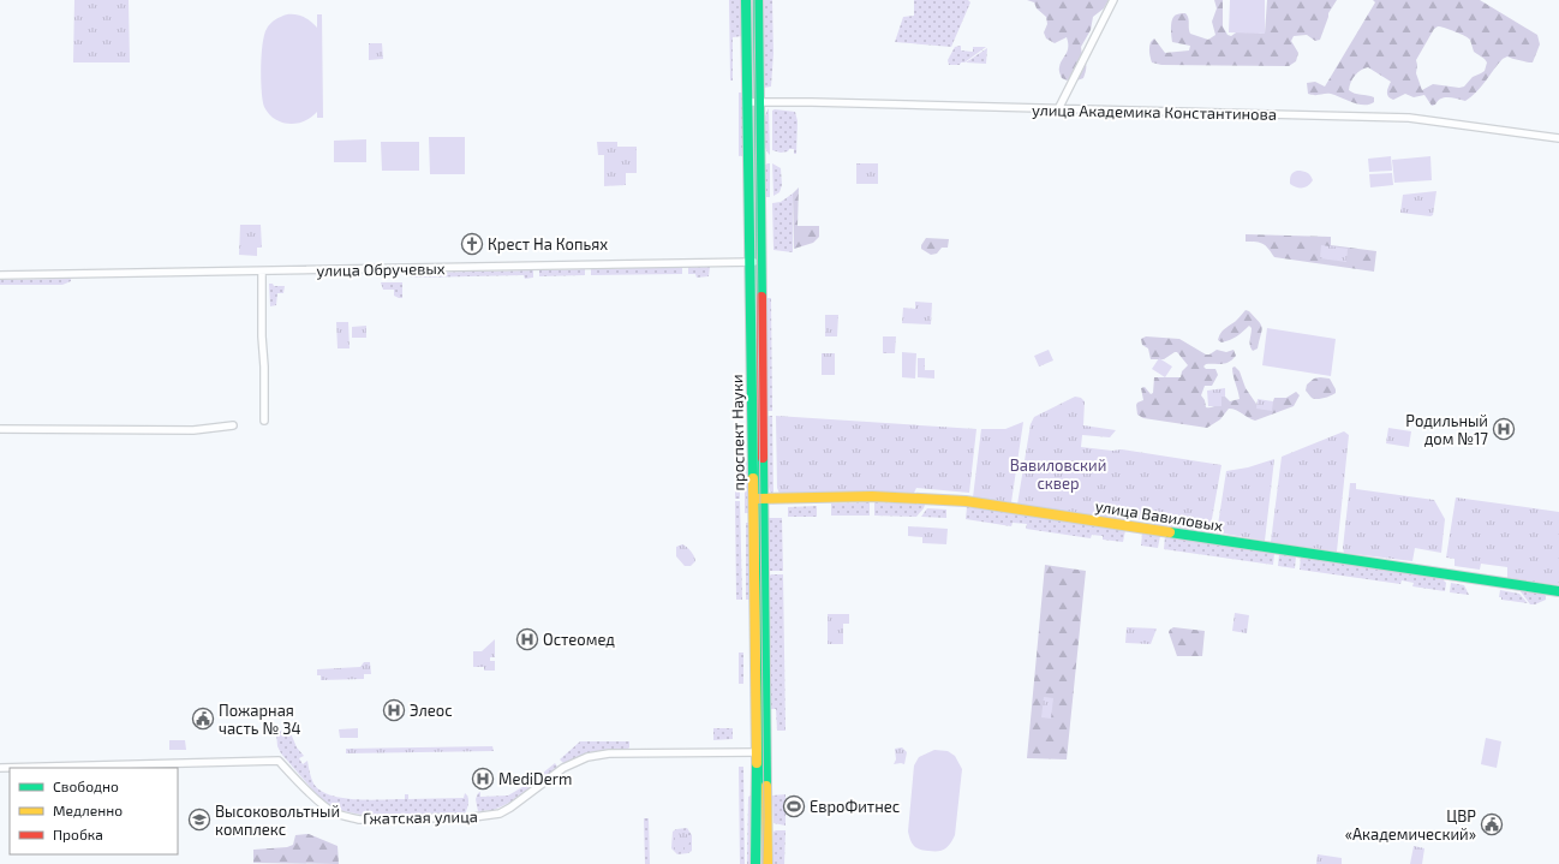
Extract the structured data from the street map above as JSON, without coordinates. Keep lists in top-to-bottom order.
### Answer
{
  "streets": {
    "main road": ["проспект Науки", "улица Вавиловых"],
    "street": ["улица Академика Константинова", "улица Обручевых", "Гжатская улица"]
  },
  "crossings": [
    ["улица Академика Константинова", "проспект Науки"],
    ["улица Обручевых", "проспект Науки"],
    ["проспект Науки", "улица Вавиловых"],
    ["проспект Науки", "Гжатская улица"]
  ],
  "parks": ["Вавиловский сквер"],
  "places": {
    "church": ["Крест На Копьях"],
    "hospital": [
      "Родильный дом №17",
      "Остеомед",
      "Элеос",
      "MediDerm"
    ],
    "public building": ["Пожарная часть № 34", "ЦВР «Академический»"],
    "sports": ["ЕвроФитнес"],
    "school or university": ["Высоковольтный комплекc"]
  },
  "legend": ["Свободно", "Медленно", "Пробка"]
}
